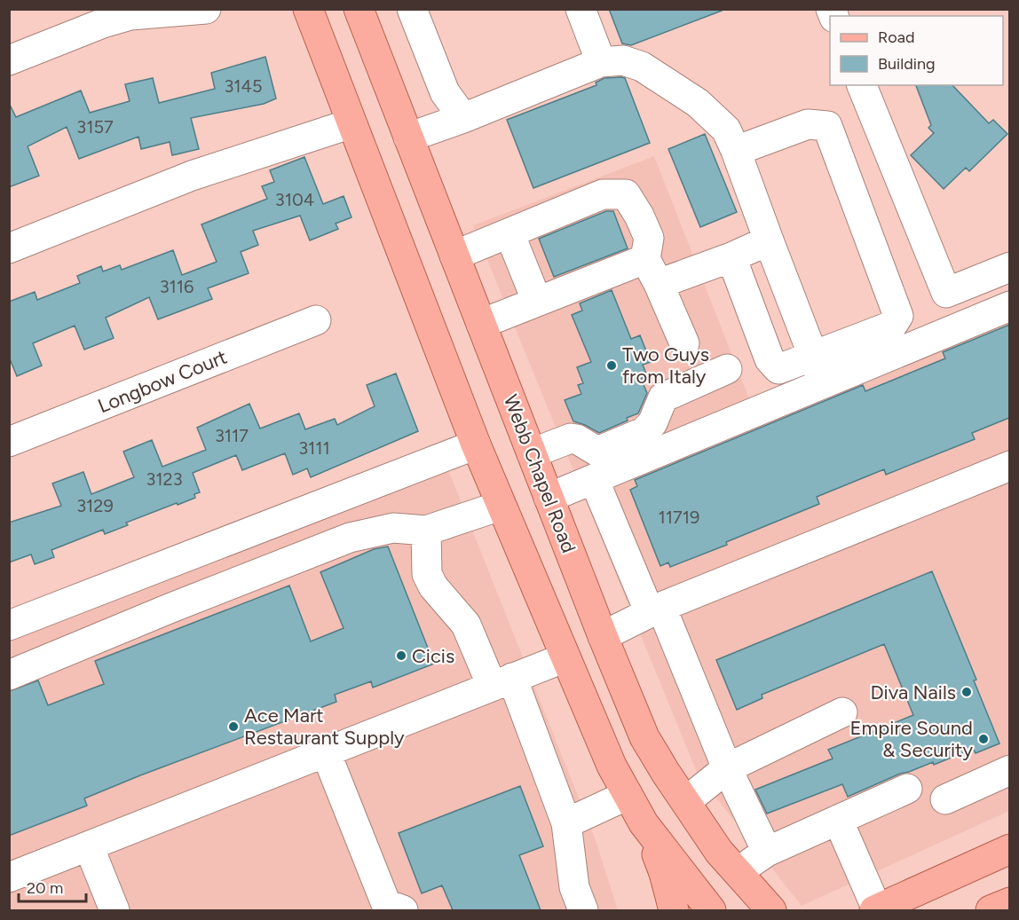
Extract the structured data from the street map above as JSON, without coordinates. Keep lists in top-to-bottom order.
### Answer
{
  "streets": {
    "main road": ["Webb Chapel Road"],
    "street": ["Longbow Court"]
  },
  "places": [
    "Two Guys from Italy",
    "Cicis",
    "Diva Nails",
    "Ace Mart Restaurant Supply",
    "Empire Sound & Security"
  ],
  "house_numbers": [
    "3145",
    "3157",
    "3104",
    "3116",
    "3117",
    "3111",
    "3123",
    "3129",
    "11719"
  ],
  "legend": ["Road", "Building"],
  "scale_bar": "20 m"
}
